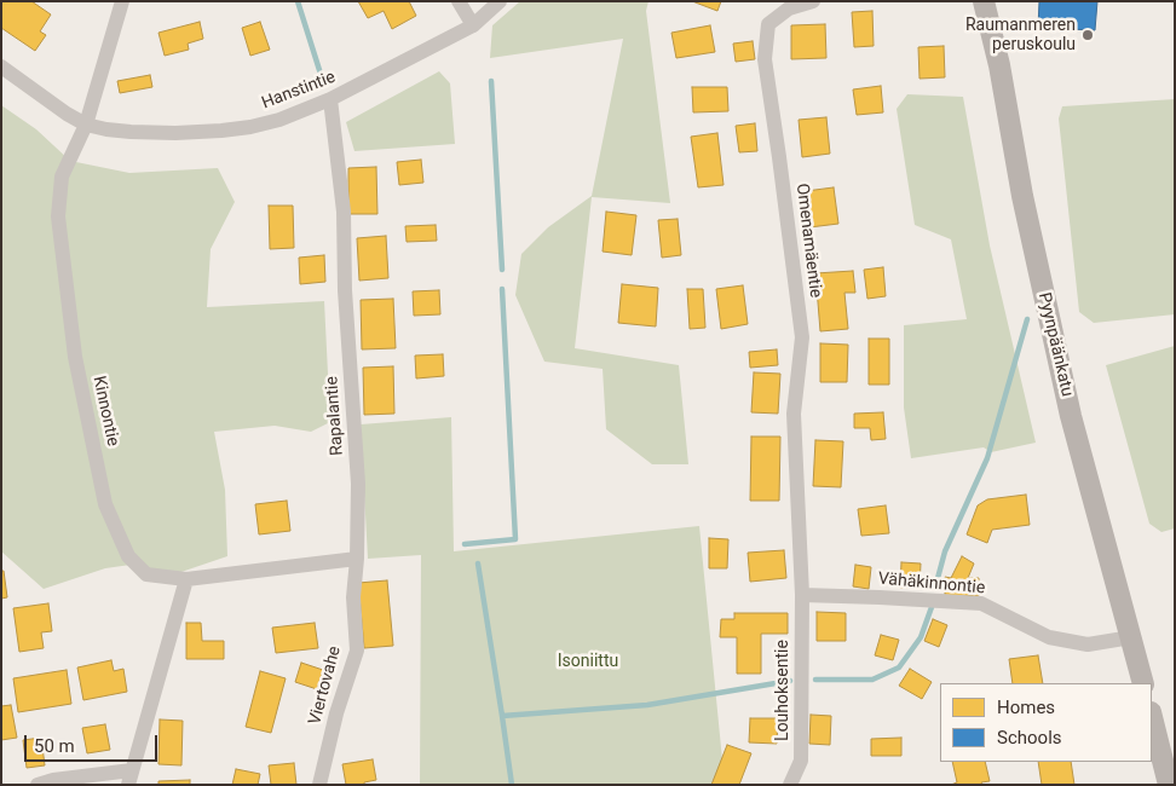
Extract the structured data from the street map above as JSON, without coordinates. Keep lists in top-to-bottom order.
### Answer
{
  "streets": {
    "main road": ["Pyynpäänkatu"],
    "street": [
      "Hanstintie",
      "Omenamäentie",
      "Kinnontie",
      "Rapalantie",
      "Vähäkinnontie",
      "Viertovahe",
      "Louhoksentie"
    ]
  },
  "crossings": [
    ["Hanstintie", "Kinnontie"],
    ["Hanstintie", "Rapalantie"],
    ["Omenamäentie", "Vähäkinnontie"],
    ["Omenamäentie", "Louhoksentie"],
    ["Pyynpäänkatu", "Vähäkinnontie"],
    ["Rapalantie", "Viertovahe"],
    ["Vähäkinnontie", "Louhoksentie"]
  ],
  "parks": ["Isoniittu"],
  "places": ["Raumanmeren peruskoulu"],
  "legend": ["Homes", "Schools"],
  "scale_bar": "50 m"
}
